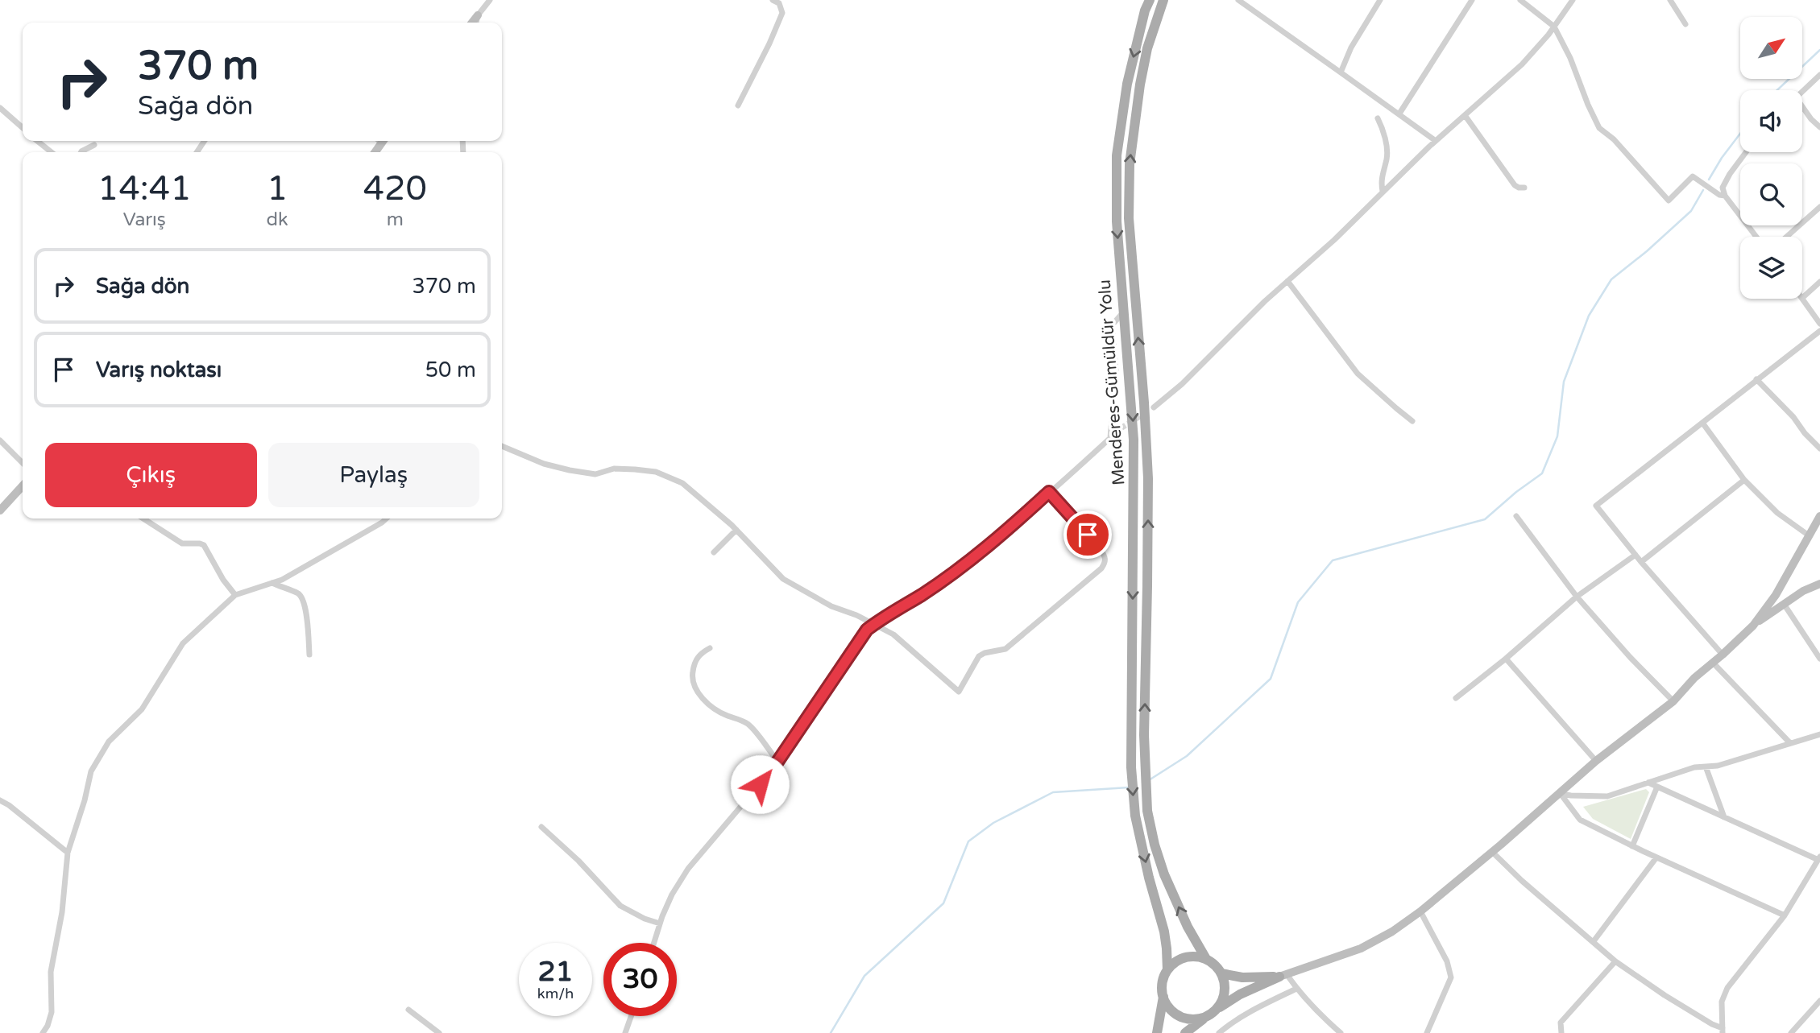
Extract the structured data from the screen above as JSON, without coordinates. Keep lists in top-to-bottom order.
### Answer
{
  "streets": {
    "main road": ["Menderes-Gümüldür Yolu"]
  },
  "north": "top right",
  "page": {
    "turn": ["370 m", "Sağa dön"],
    "eta": [
      "14:41",
      "Varış",
      "1",
      "dk",
      "420",
      "m"
    ],
    "list": [
      {
        "name": "Sağa dön",
        "value": "370 m"
      },
      {
        "name": "Varış noktası",
        "value": "50 m"
      }
    ],
    "buttons": ["Çıkış", "Paylaş"],
    "speed": "21 km/h",
    "limit": "30"
  }
}
